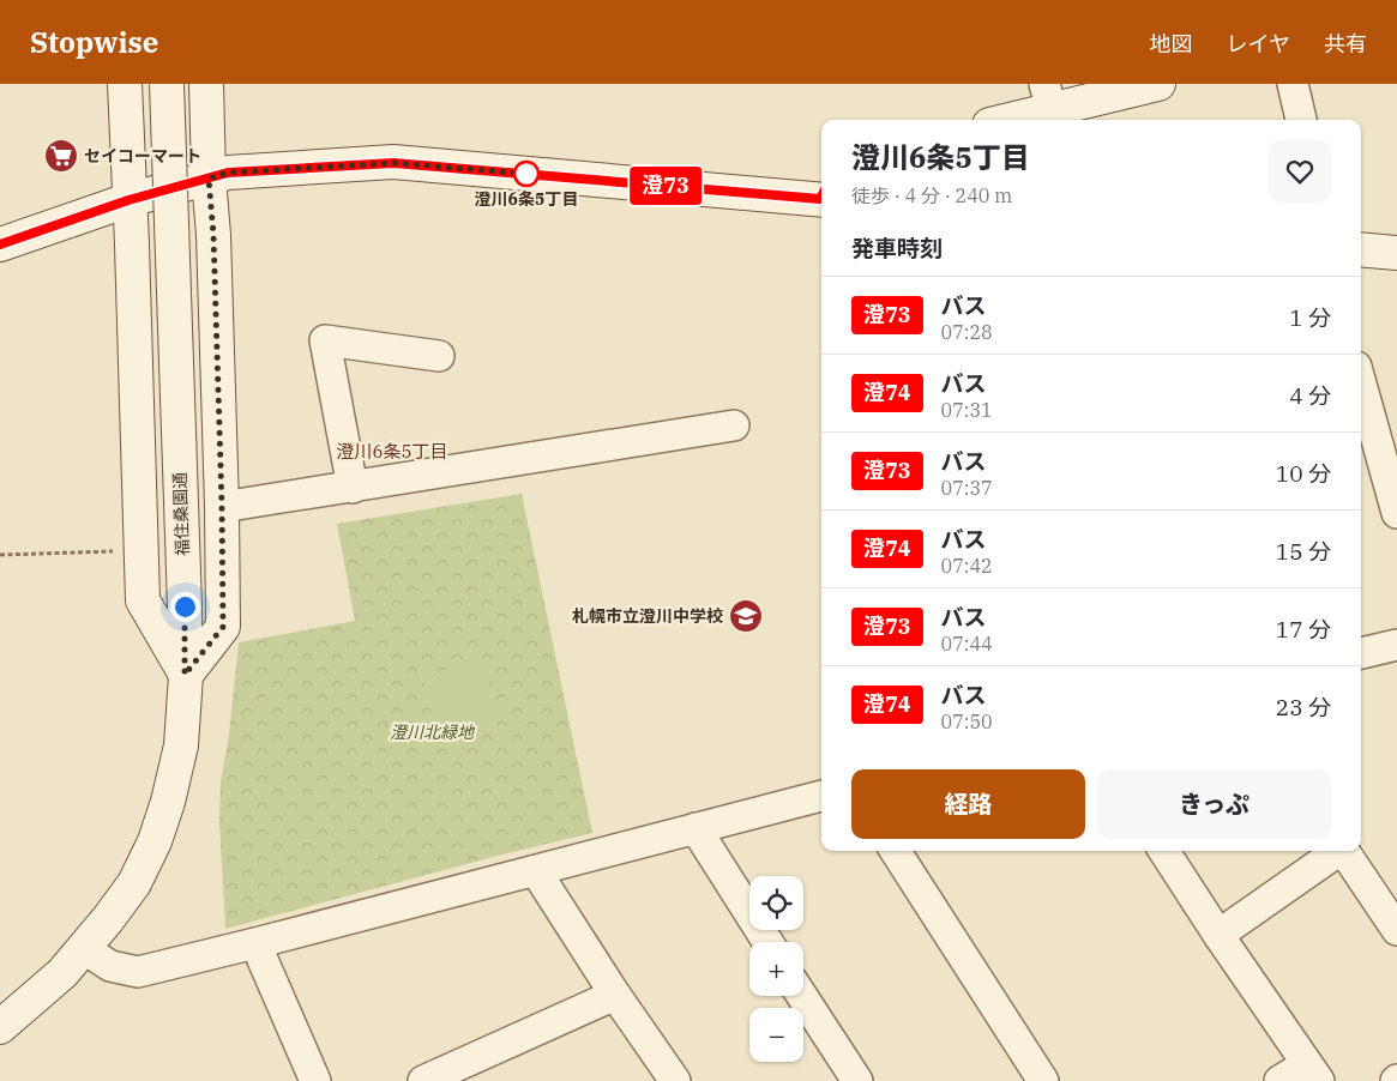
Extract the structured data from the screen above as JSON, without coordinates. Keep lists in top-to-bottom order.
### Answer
{
  "streets": {
    "street": ["福住桑園通"]
  },
  "districts": ["澄川6条5丁目"],
  "parks": ["澄川北緑地"],
  "places": {
    "supermarket": ["セイコーマート"],
    "other": ["澄川6条5丁目"],
    "school or university": ["札幌市立澄川中学校"]
  },
  "lines": ["bus line 澄73"],
  "page": {
    "header": "Stopwise",
    "nav": ["地図", "レイヤ", "共有"],
    "on_map": "澄73",
    "heading": [
      ["澄川6条5丁目", "徒歩 · 4 分 · 240 m"],
      "発車時刻"
    ],
    "list": [
      {
        "mark": "澄73",
        "name": "バス",
        "note": "07:28",
        "value": "1 分"
      },
      {
        "mark": "澄74",
        "name": "バス",
        "note": "07:31",
        "value": "4 分"
      },
      {
        "mark": "澄73",
        "name": "バス",
        "note": "07:37",
        "value": "10 分"
      },
      {
        "mark": "澄74",
        "name": "バス",
        "note": "07:42",
        "value": "15 分"
      },
      {
        "mark": "澄73",
        "name": "バス",
        "note": "07:44",
        "value": "17 分"
      },
      {
        "mark": "澄74",
        "name": "バス",
        "note": "07:50",
        "value": "23 分"
      }
    ],
    "buttons": ["経路", "きっぷ"],
    "map_buttons": ["+", "−"]
  }
}
